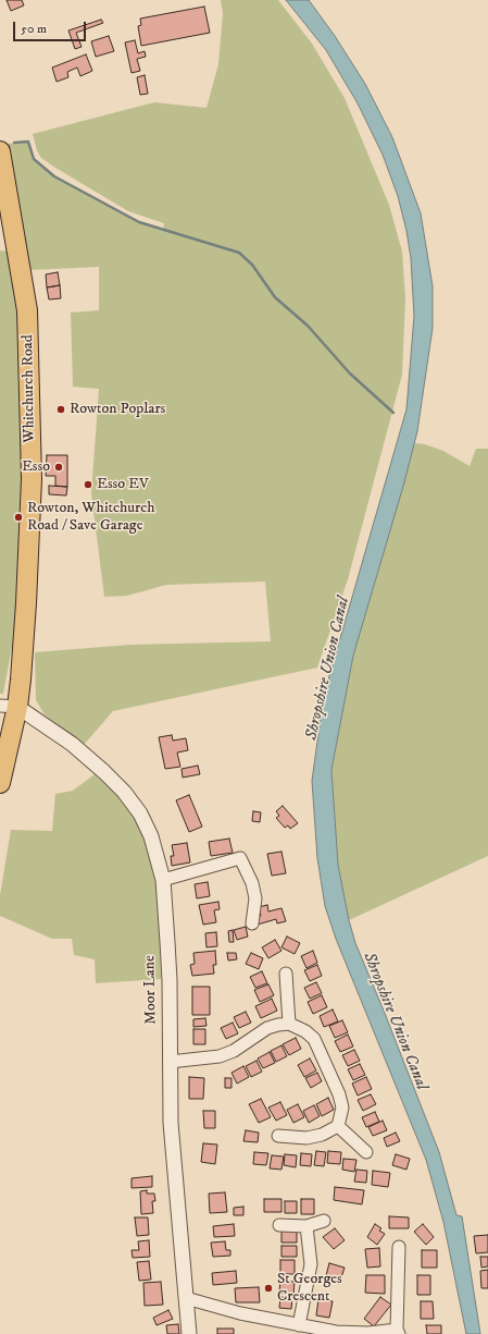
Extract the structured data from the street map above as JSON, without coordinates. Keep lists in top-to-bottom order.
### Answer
{
  "streets": {
    "highway": ["Whitchurch Road"],
    "street": ["Moor Lane"]
  },
  "crossings": [
    ["Whitchurch Road", "Moor Lane"]
  ],
  "water": ["Shropshire Union Canal"],
  "places": [
    "Rowton Poplars",
    "Esso",
    "Esso EV",
    "Rowton, Whitchurch Road / Save Garage",
    "St Georges Crescent"
  ],
  "scale_bar": "50 m"
}
